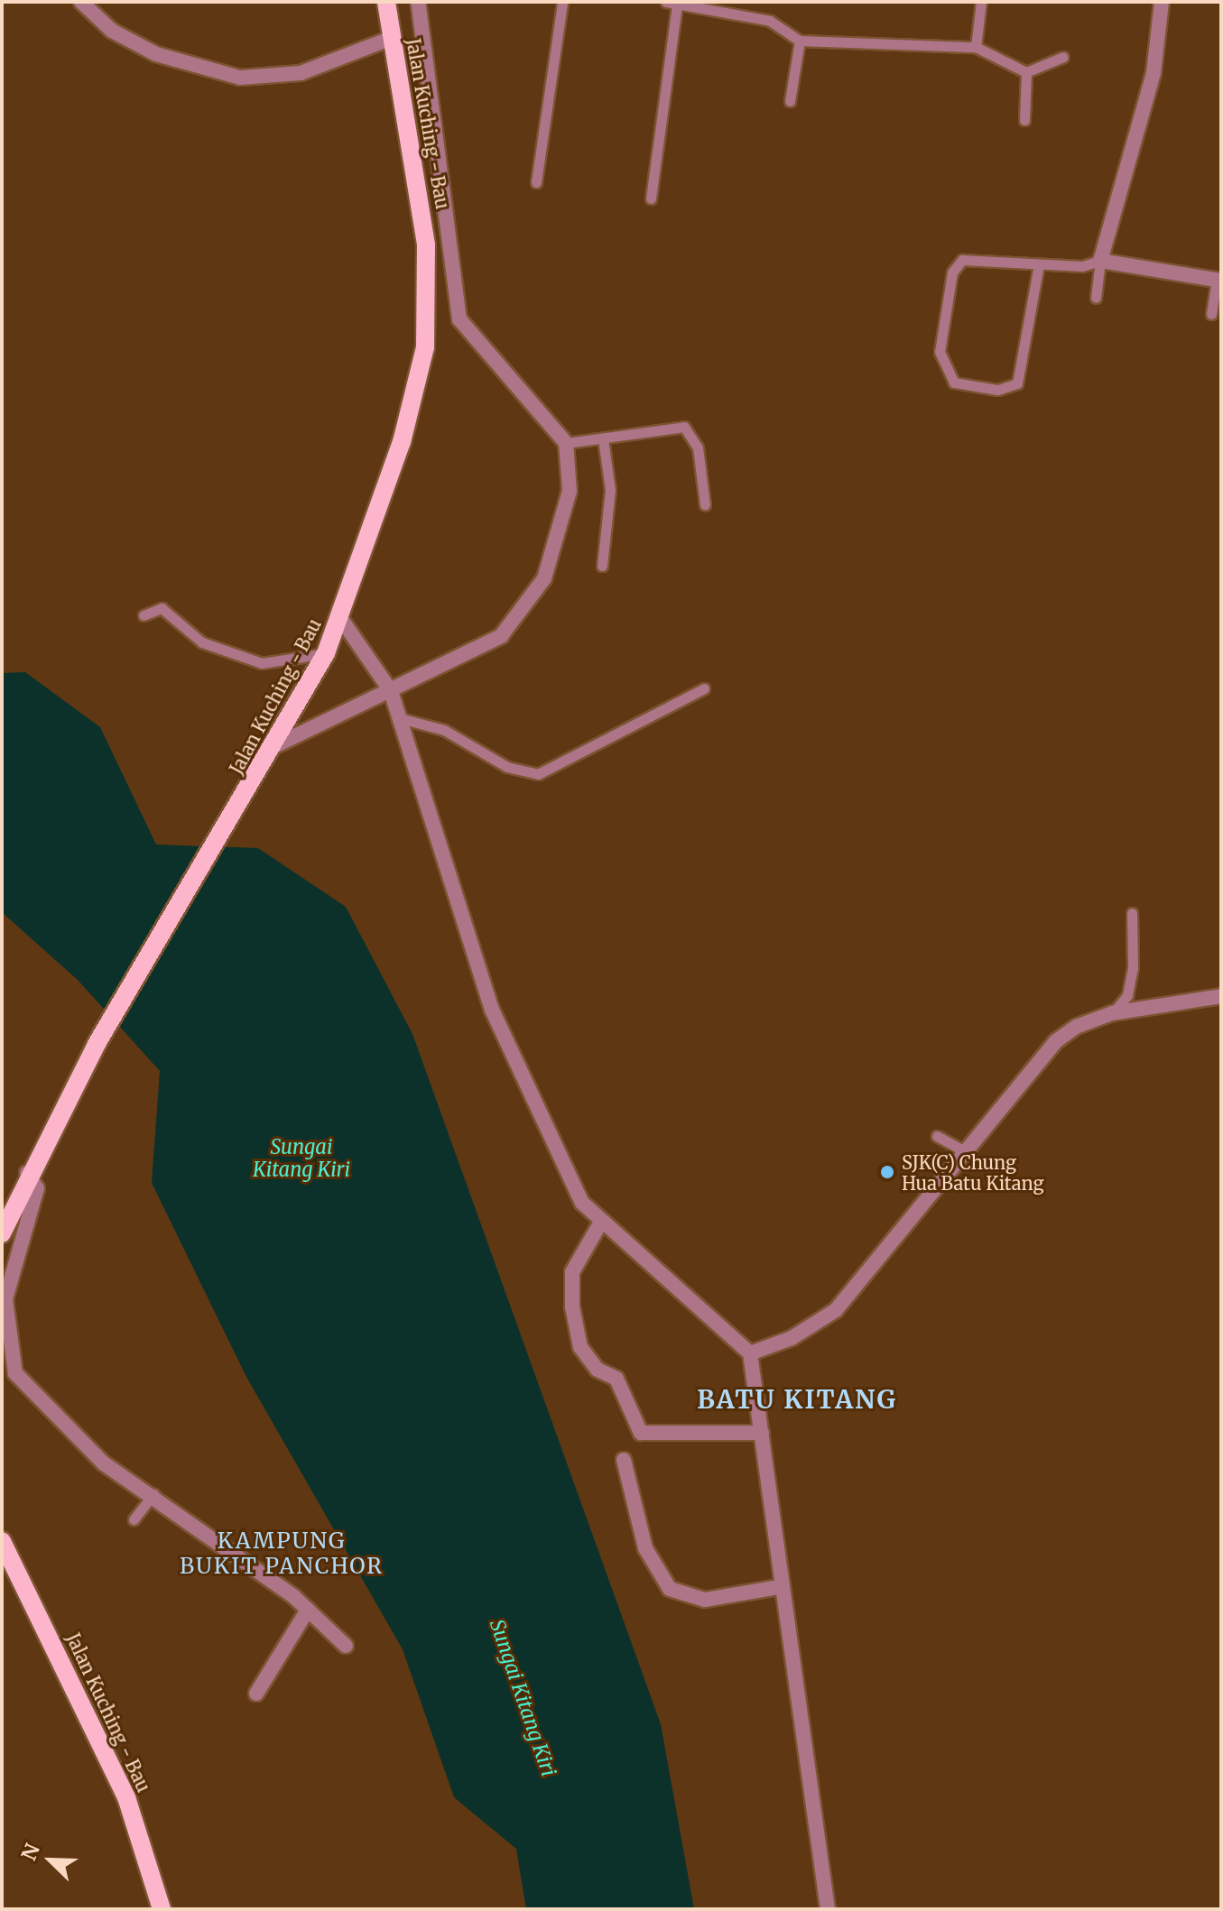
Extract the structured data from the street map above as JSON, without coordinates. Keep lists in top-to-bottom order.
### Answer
{
  "streets": {
    "main road": ["Jalan Kuching - Bau"]
  },
  "districts": ["BATU KITANG", "KAMPUNG BUKIT PANCHOR"],
  "water": ["Sungai Kitang Kiri"],
  "places": ["SJK(C) Chung Hua Batu Kitang"],
  "north": "top left"
}
